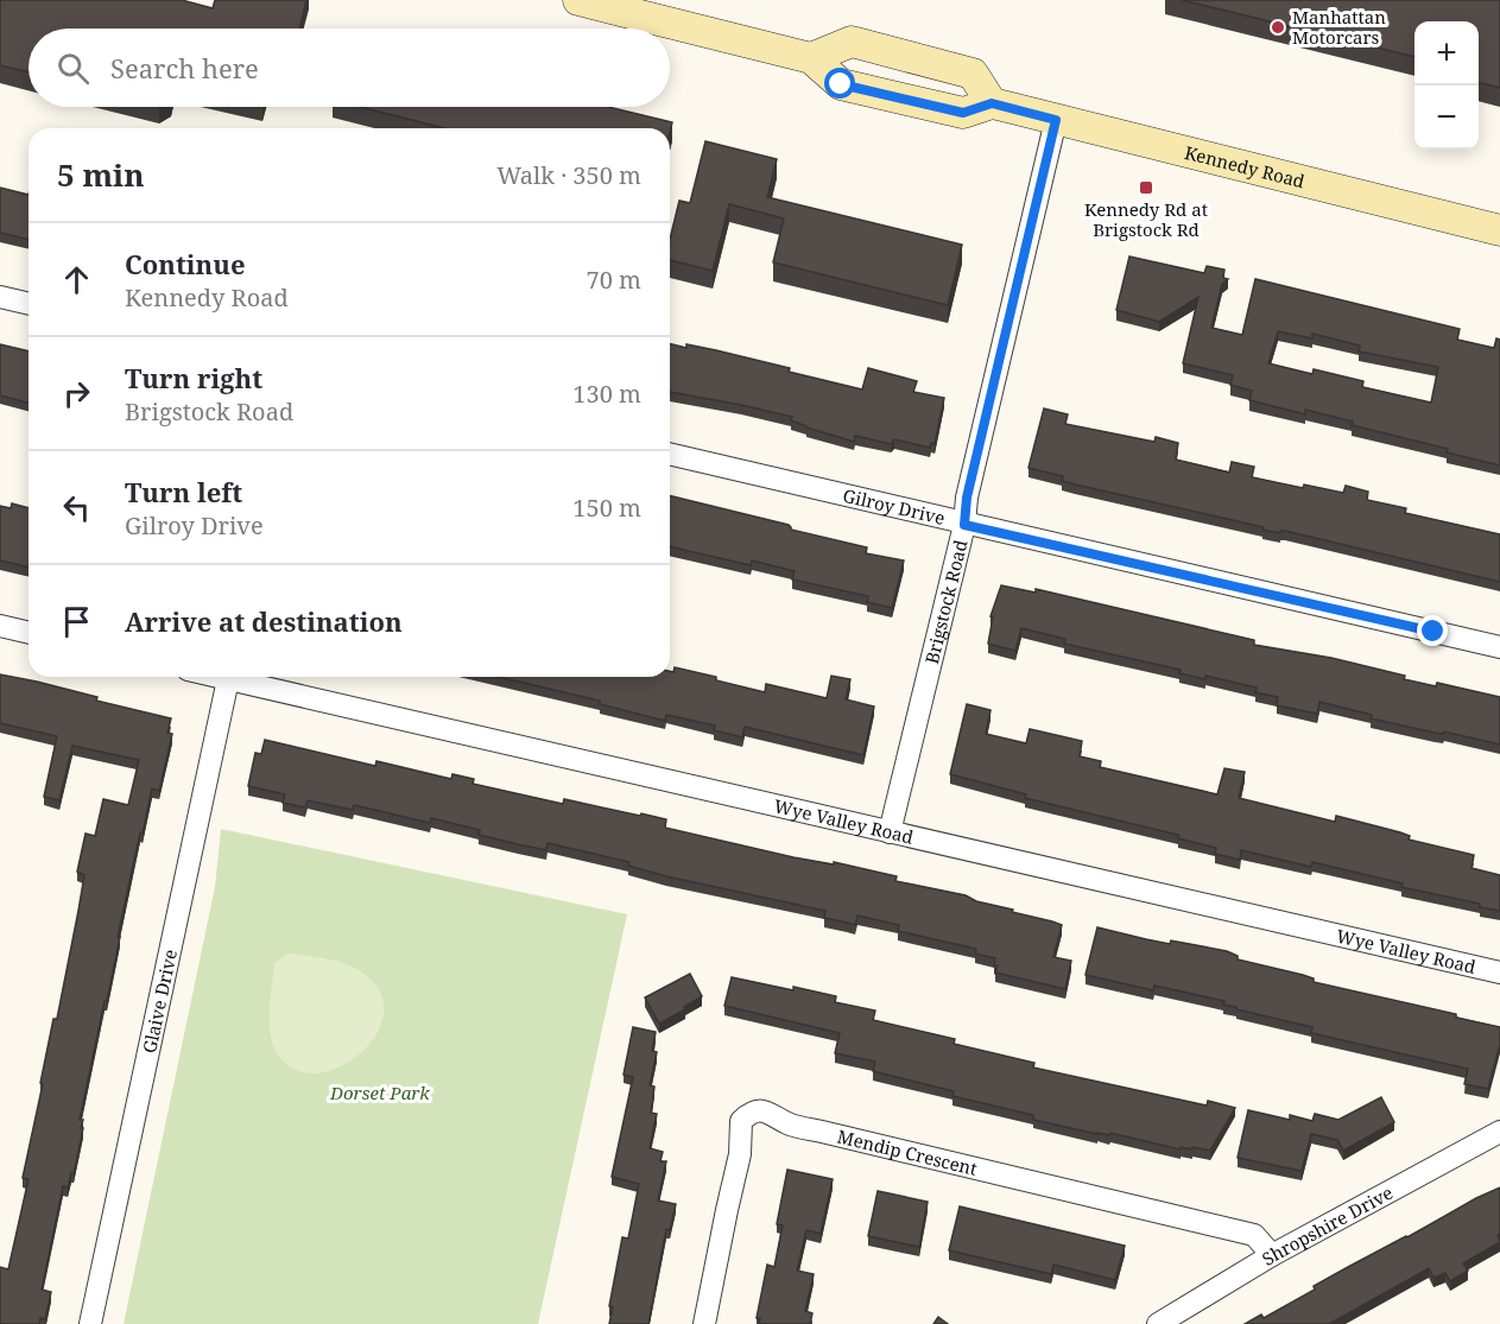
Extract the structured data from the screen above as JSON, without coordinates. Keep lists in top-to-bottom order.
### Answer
{
  "streets": {
    "main road": ["Kennedy Road"],
    "street": [
      "Gilroy Drive",
      "Brigstock Road",
      "Wye Valley Road",
      "Glaive Drive",
      "Mendip Crescent",
      "Shropshire Drive"
    ]
  },
  "crossings": [
    ["Kennedy Road", "Brigstock Road"],
    ["Gilroy Drive", "Brigstock Road"],
    ["Brigstock Road", "Wye Valley Road"],
    ["Wye Valley Road", "Glaive Drive"],
    ["Mendip Crescent", "Shropshire Drive"]
  ],
  "parks": ["Dorset Park"],
  "places": {
    "other": ["Manhattan Motorcars"],
    "transit": ["Kennedy Rd at Brigstock Rd"]
  },
  "page": {
    "map_buttons": ["+", "−"],
    "search": "Search here",
    "heading": ["5 min", "Walk · 350 m"],
    "list": [
      ["Continue", "Kennedy Road", "70 m"],
      ["Turn right", "Brigstock Road", "130 m"],
      ["Turn left", "Gilroy Drive", "150 m"],
      "Arrive at destination"
    ]
  }
}
